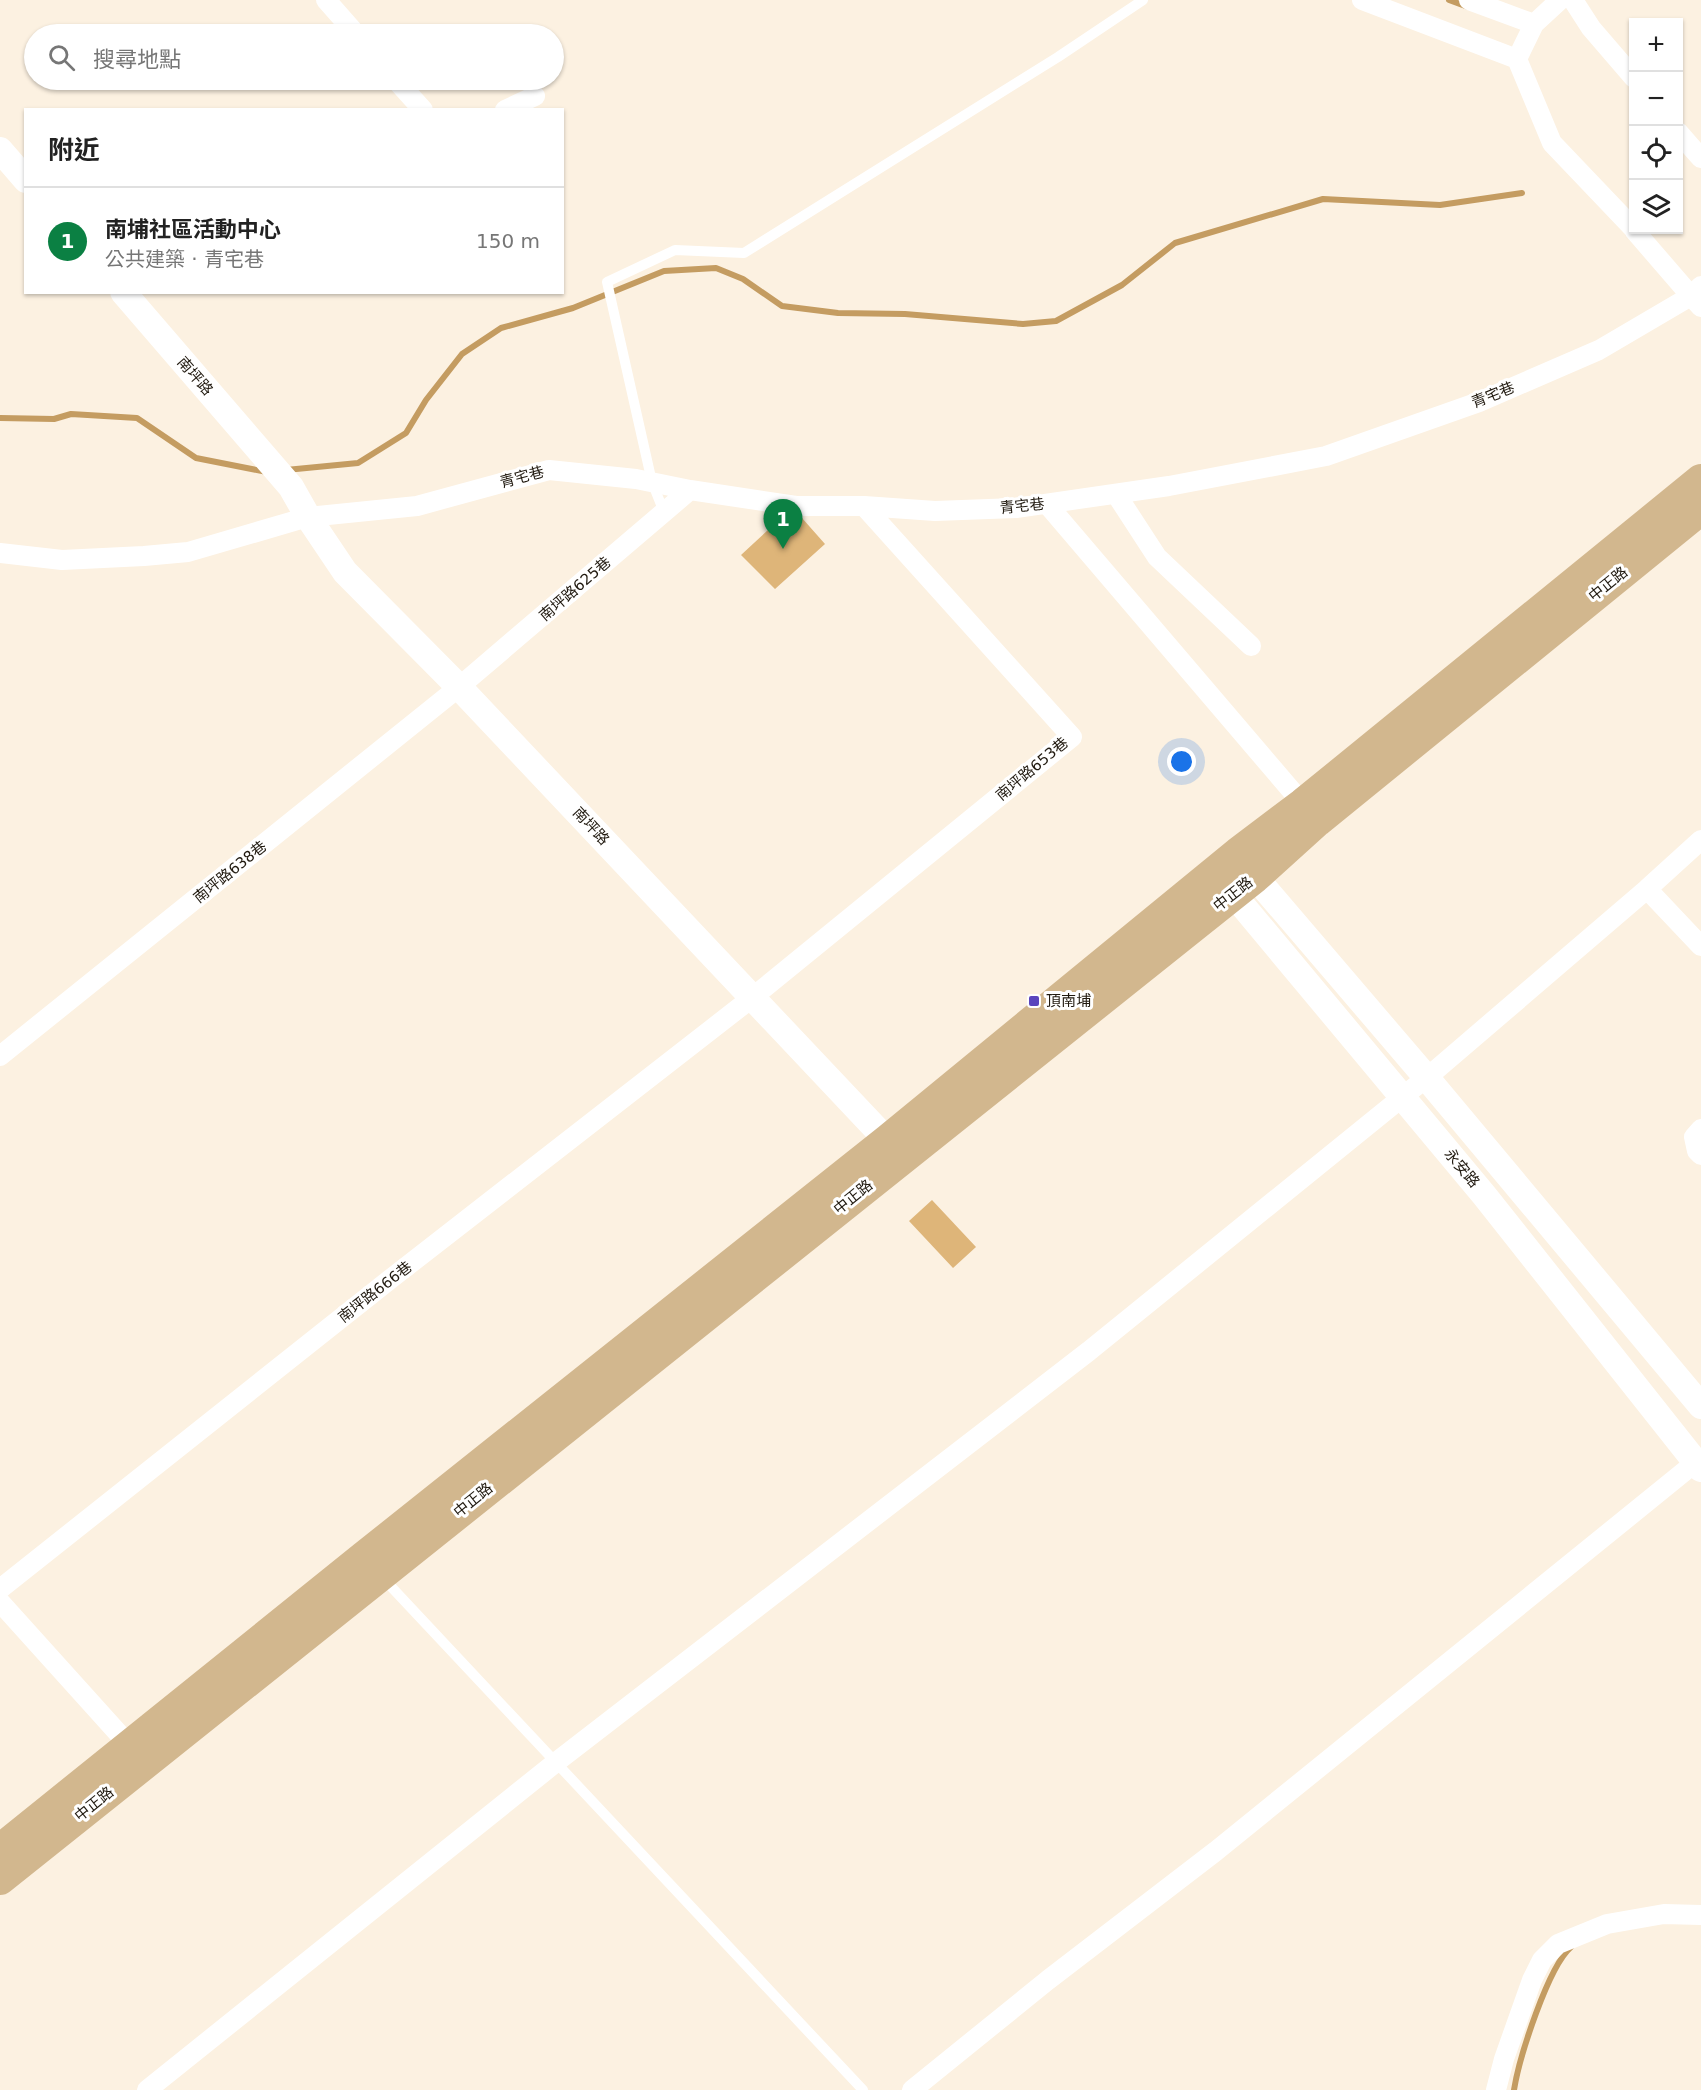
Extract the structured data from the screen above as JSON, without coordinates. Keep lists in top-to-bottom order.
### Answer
{
  "streets": {
    "main road": ["中正路"],
    "street": [
      "南坪路",
      "青宅巷",
      "南坪路625巷",
      "南坪路653巷",
      "南坪路638巷",
      "永安路",
      "南坪路666巷"
    ]
  },
  "crossings": [
    ["南坪路", "青宅巷"],
    ["南坪路", "中正路"],
    ["南坪路", "南坪路625巷"],
    ["南坪路", "南坪路653巷"],
    ["南坪路", "南坪路638巷"],
    ["南坪路", "南坪路666巷"],
    ["青宅巷", "南坪路625巷"],
    ["青宅巷", "南坪路653巷"],
    ["中正路", "永安路"],
    ["南坪路625巷", "南坪路638巷"],
    ["南坪路653巷", "南坪路666巷"]
  ],
  "places": {
    "transit": ["頂南埔"]
  },
  "page": {
    "map_buttons": ["+", "−"],
    "search": "搜尋地點",
    "heading": "附近",
    "list": [
      {
        "mark": "1",
        "name": "南埔社區活動中心",
        "note": "公共建築 · 青宅巷",
        "value": "150 m"
      }
    ],
    "pins": "1"
  }
}
